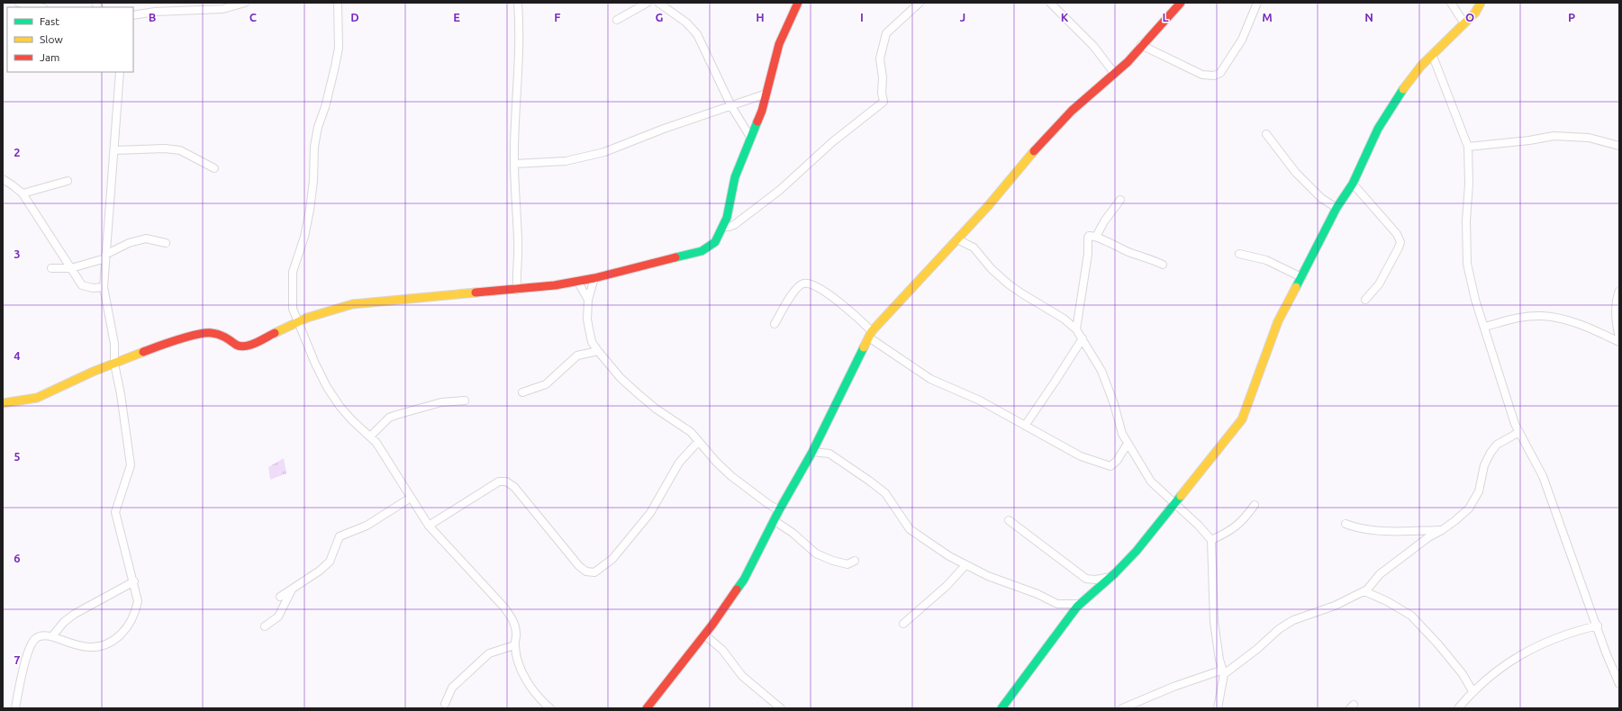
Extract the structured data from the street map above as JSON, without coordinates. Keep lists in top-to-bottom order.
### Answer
{
  "legend": ["Fast", "Slow", "Jam"],
  "grid": {
    "columns": [
      "B",
      "C",
      "D",
      "E",
      "F",
      "G",
      "H",
      "I",
      "J",
      "K",
      "L",
      "M",
      "N",
      "O",
      "P"
    ],
    "rows": [
      "2",
      "3",
      "4",
      "5",
      "6",
      "7"
    ]
  }
}
